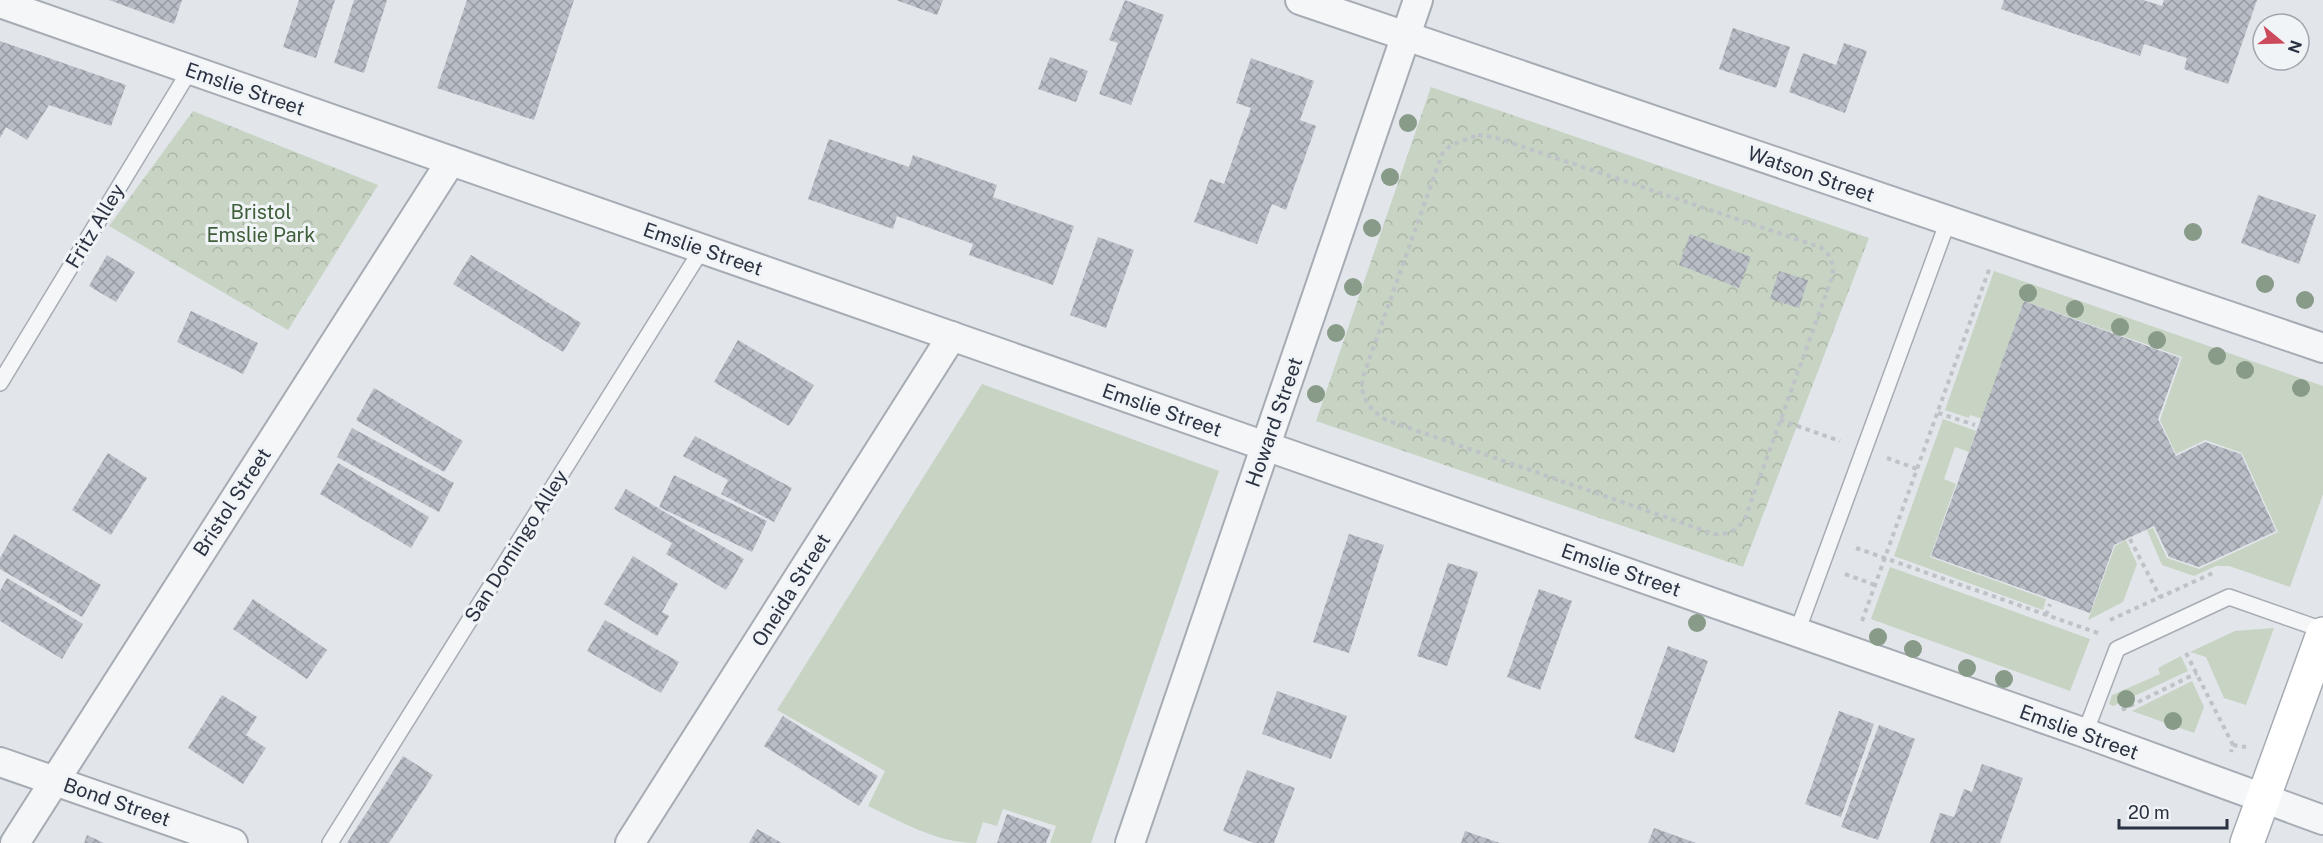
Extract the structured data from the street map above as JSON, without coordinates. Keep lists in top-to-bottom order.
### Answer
{
  "streets": {
    "street": [
      "Emslie Street",
      "Watson Street",
      "Howard Street",
      "Bristol Street",
      "Oneida Street",
      "Bond Street"
    ],
    "lane": ["Fritz Alley", "San Domingo Alley"]
  },
  "crossings": [
    ["Emslie Street", "Fritz Alley"],
    ["Emslie Street", "Howard Street"],
    ["Emslie Street", "Bristol Street"],
    ["Emslie Street", "San Domingo Alley"],
    ["Emslie Street", "Oneida Street"],
    ["Watson Street", "Howard Street"],
    ["Bristol Street", "Bond Street"]
  ],
  "parks": ["Bristol Emslie Park"],
  "scale_bar": "20 m",
  "north": "right"
}
